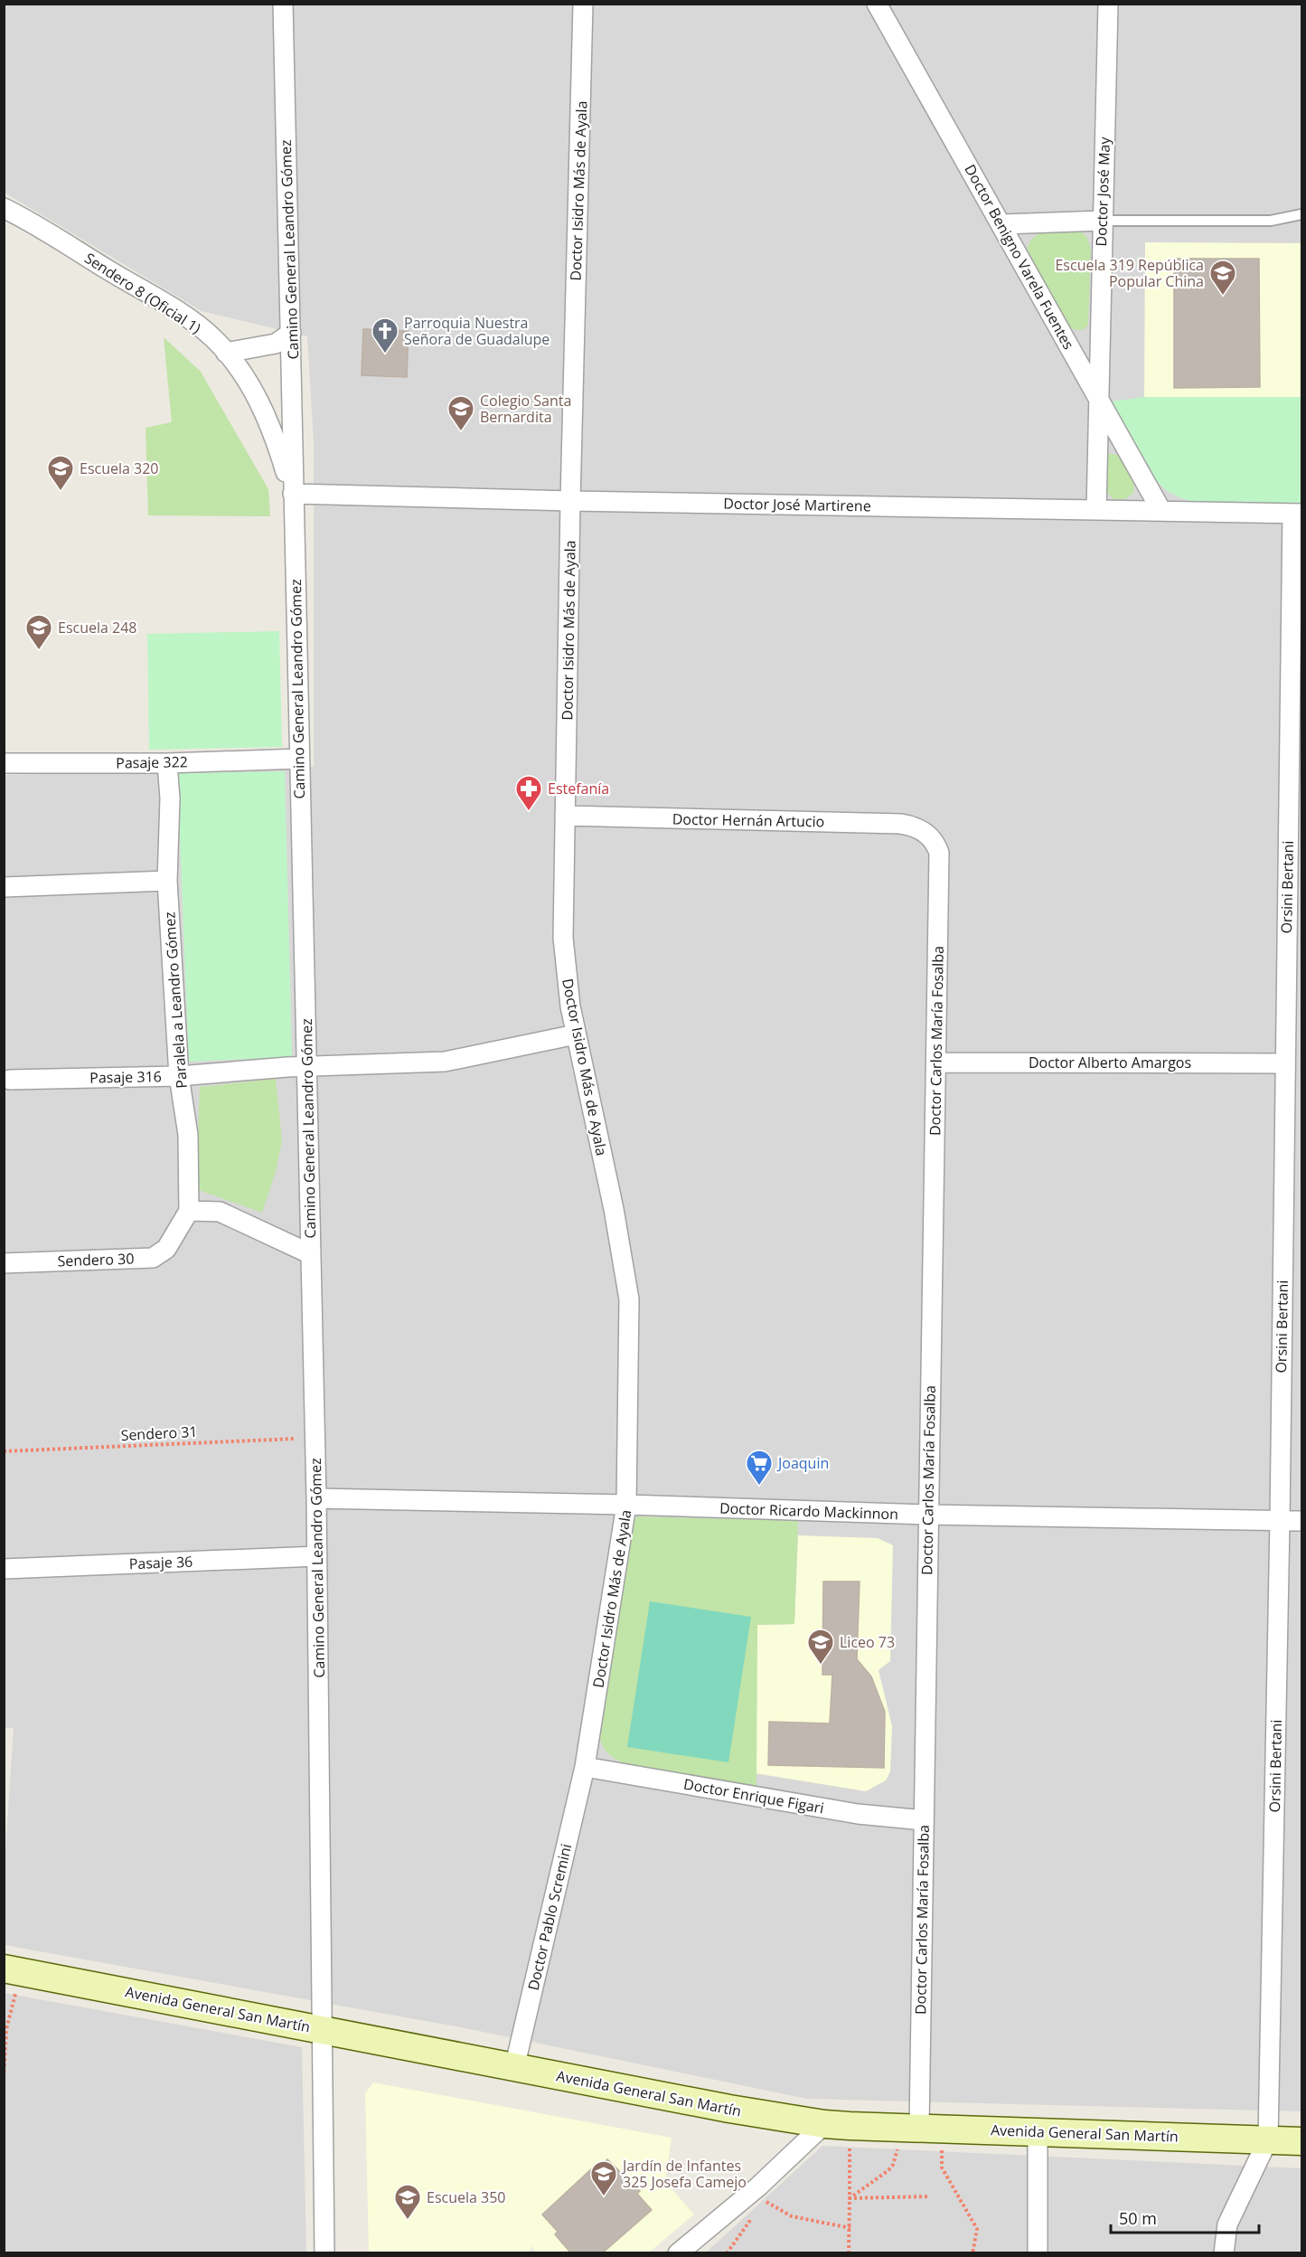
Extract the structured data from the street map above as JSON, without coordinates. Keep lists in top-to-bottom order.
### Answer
{
  "streets": {
    "main road": ["Avenida General San Martín"],
    "street": [
      "Doctor Isidro Más de Ayala",
      "Doctor José May",
      "Camino General Leandro Gómez",
      "Doctor Benigno Varela Fuentes",
      "Sendero 8 (Oficial 1)",
      "Doctor José Martirene",
      "Pasaje 322",
      "Doctor Hernán Artucio",
      "Orsini Bertani",
      "Paralela a Leandro Gómez",
      "Doctor Carlos María Fosalba",
      "Doctor Alberto Amargos",
      "Pasaje 316",
      "Sendero 30",
      "Doctor Ricardo Mackinnon",
      "Pasaje 36",
      "Doctor Enrique Figari",
      "Doctor Pablo Scremini"
    ],
    "path": ["Sendero 31"]
  },
  "crossings": [
    ["Doctor Isidro Más de Ayala", "Doctor José Martirene"],
    ["Doctor Isidro Más de Ayala", "Doctor Hernán Artucio"],
    ["Doctor Isidro Más de Ayala", "Pasaje 316"],
    ["Doctor Isidro Más de Ayala", "Doctor Ricardo Mackinnon"],
    ["Doctor Isidro Más de Ayala", "Doctor Enrique Figari"],
    ["Doctor Isidro Más de Ayala", "Doctor Pablo Scremini"],
    ["Doctor José May", "Doctor Benigno Varela Fuentes"],
    ["Doctor José May", "Doctor José Martirene"],
    ["Camino General Leandro Gómez", "Sendero 8 (Oficial 1)"],
    ["Camino General Leandro Gómez", "Doctor José Martirene"],
    ["Camino General Leandro Gómez", "Pasaje 322"],
    ["Camino General Leandro Gómez", "Pasaje 316"],
    ["Camino General Leandro Gómez", "Sendero 31"],
    ["Camino General Leandro Gómez", "Doctor Ricardo Mackinnon"],
    ["Camino General Leandro Gómez", "Pasaje 36"],
    ["Camino General Leandro Gómez", "Avenida General San Martín"],
    ["Doctor Benigno Varela Fuentes", "Doctor José Martirene"],
    ["Sendero 8 (Oficial 1)", "Doctor José Martirene"],
    ["Doctor José Martirene", "Orsini Bertani"],
    ["Pasaje 322", "Paralela a Leandro Gómez"],
    ["Doctor Hernán Artucio", "Doctor Carlos María Fosalba"],
    ["Orsini Bertani", "Doctor Alberto Amargos"],
    ["Orsini Bertani", "Doctor Ricardo Mackinnon"],
    ["Orsini Bertani", "Avenida General San Martín"],
    ["Paralela a Leandro Gómez", "Pasaje 316"],
    ["Paralela a Leandro Gómez", "Sendero 30"],
    ["Doctor Carlos María Fosalba", "Doctor Alberto Amargos"],
    ["Doctor Carlos María Fosalba", "Doctor Ricardo Mackinnon"],
    ["Doctor Carlos María Fosalba", "Doctor Enrique Figari"],
    ["Doctor Carlos María Fosalba", "Avenida General San Martín"],
    ["Doctor Enrique Figari", "Doctor Pablo Scremini"],
    ["Doctor Pablo Scremini", "Avenida General San Martín"]
  ],
  "places": {
    "school or university": [
      "Escuela 319 República Popular China",
      "Colegio Santa Bernardita",
      "Escuela 320",
      "Escuela 248",
      "Liceo 73",
      "Jardín de Infantes 325 Josefa Camejo",
      "Escuela 350"
    ],
    "church": ["Parroquia Nuestra Señora de Guadalupe"],
    "pharmacy": ["Estefanía"],
    "supermarket": ["Joaquin"]
  },
  "scale_bar": "50 m"
}
